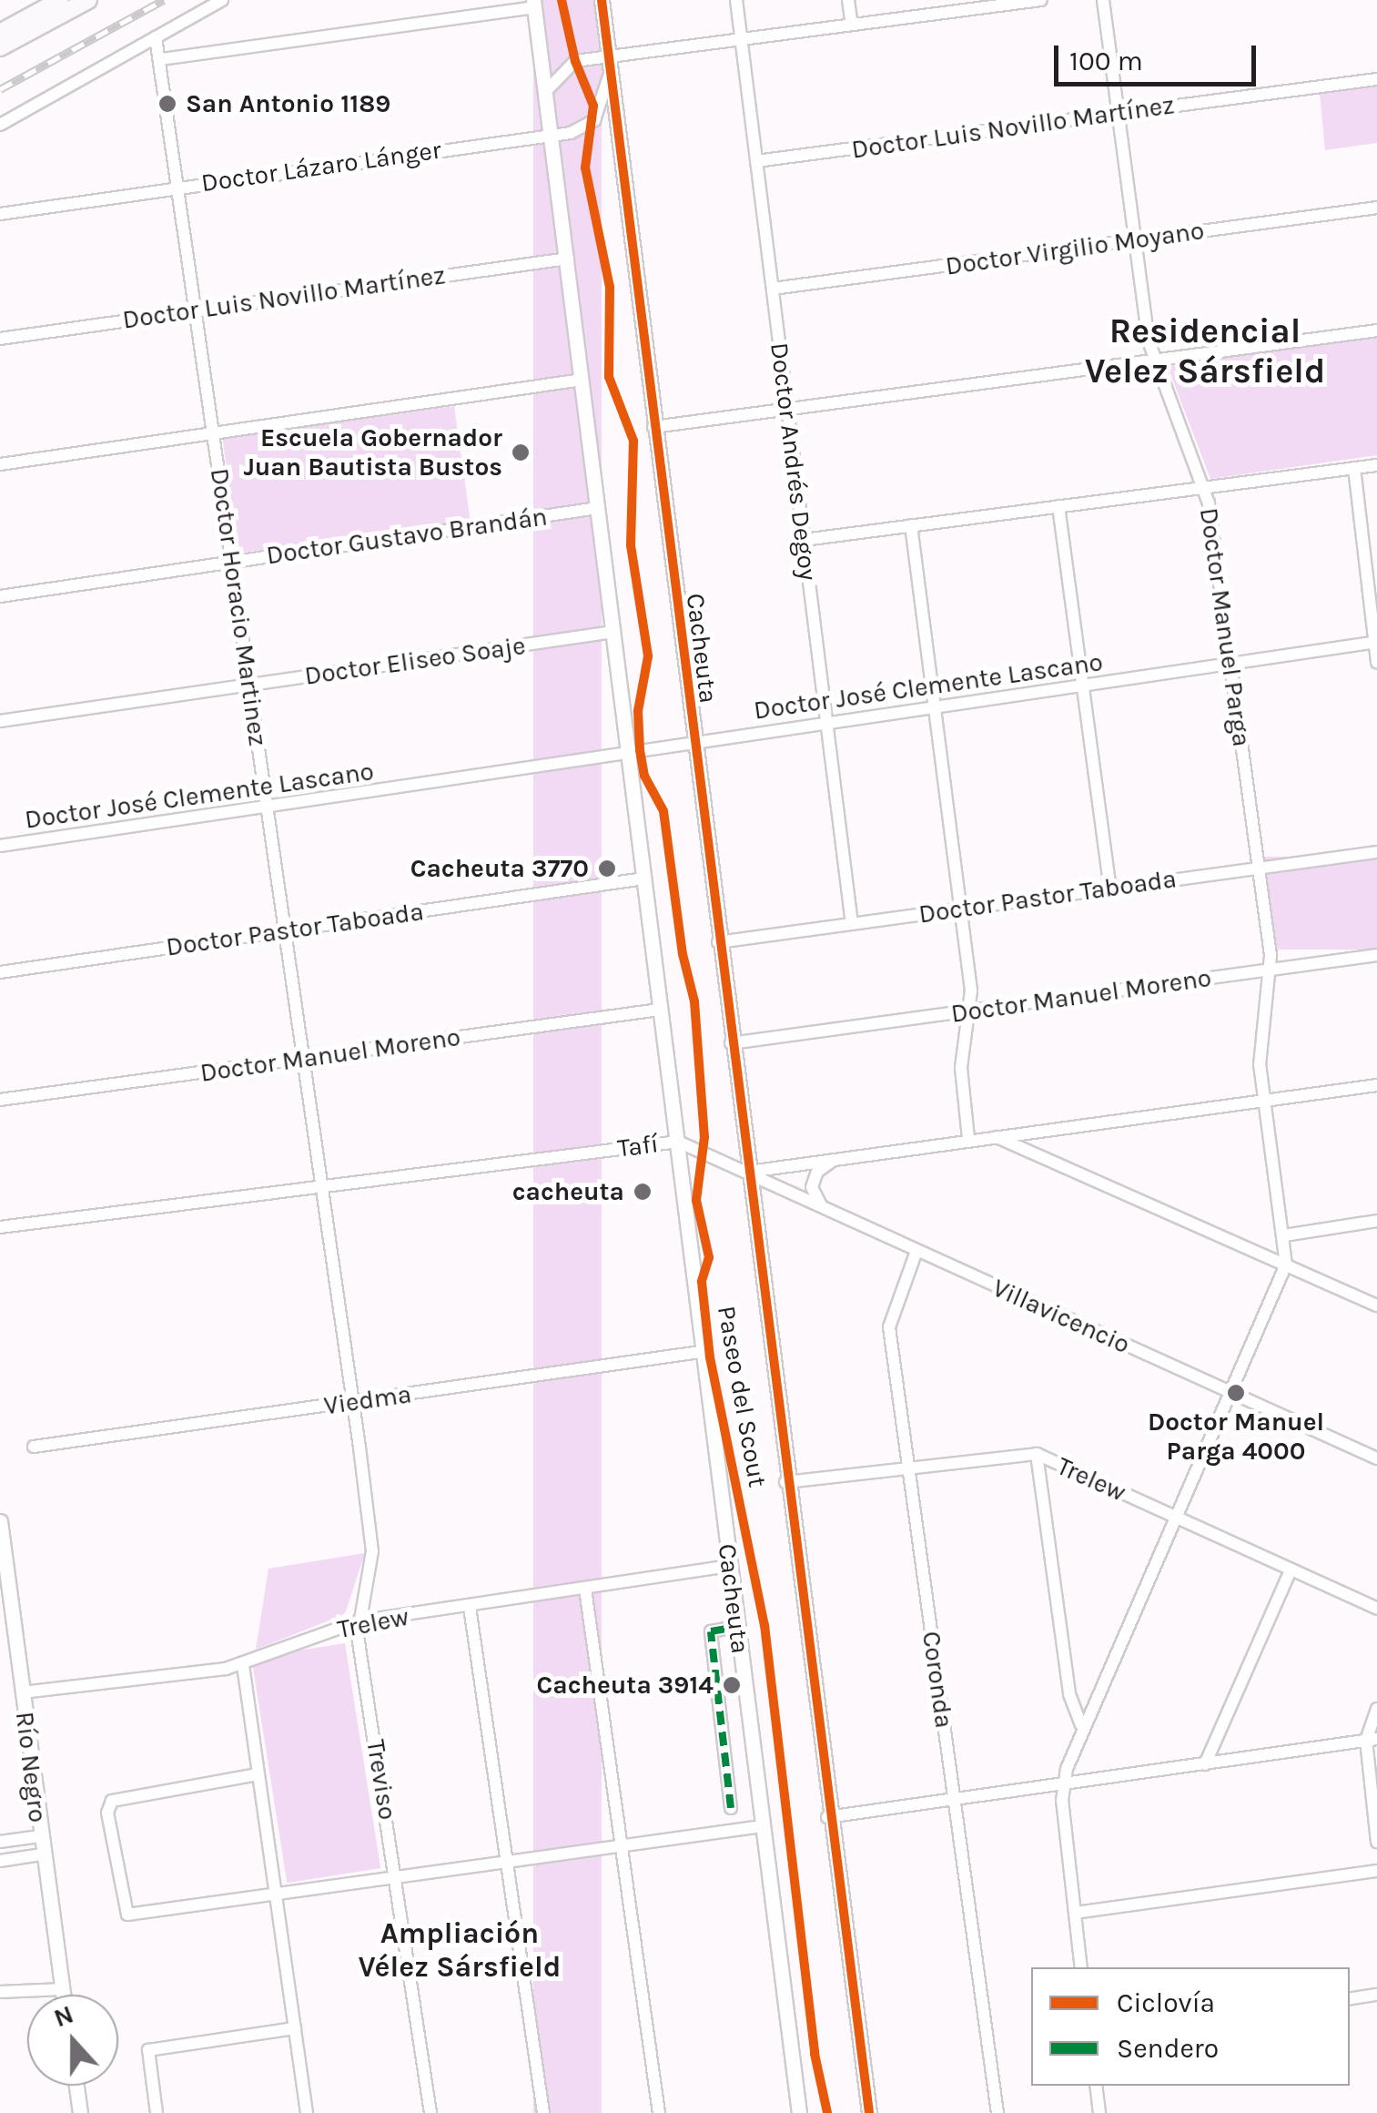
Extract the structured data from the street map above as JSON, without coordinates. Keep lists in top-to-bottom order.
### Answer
{
  "streets": {
    "street": [
      "Doctor Luis Novillo Martínez",
      "Doctor Lázaro Lánger",
      "Doctor Virgilio Moyano",
      "Doctor Andrés Degoy",
      "Doctor Gustavo Brandán",
      "Doctor Horacio Martinez",
      "Doctor Manuel Parga",
      "Cacheuta",
      "Doctor Eliseo Soaje",
      "Doctor José Clemente Lascano",
      "Doctor Pastor Taboada",
      "Doctor Manuel Moreno",
      "Tafí",
      "Villavicencio",
      "Viedma",
      "Trelew",
      "Coronda",
      "Río Negro",
      "Treviso"
    ],
    "cycle path": ["Paseo del Scout"]
  },
  "crossings": [
    ["Doctor Luis Novillo Martínez", "Doctor Andrés Degoy"],
    ["Doctor Luis Novillo Martínez", "Doctor Horacio Martinez"],
    ["Doctor Luis Novillo Martínez", "Doctor Manuel Parga"],
    ["Doctor Luis Novillo Martínez", "Cacheuta"],
    ["Doctor Lázaro Lánger", "Doctor Horacio Martinez"],
    ["Doctor Lázaro Lánger", "Cacheuta"],
    ["Doctor Virgilio Moyano", "Doctor Andrés Degoy"],
    ["Doctor Virgilio Moyano", "Doctor Manuel Parga"],
    ["Doctor Andrés Degoy", "Doctor José Clemente Lascano"],
    ["Doctor Andrés Degoy", "Doctor Pastor Taboada"],
    ["Doctor Gustavo Brandán", "Doctor Horacio Martinez"],
    ["Doctor Gustavo Brandán", "Cacheuta"],
    ["Doctor Horacio Martinez", "Doctor Eliseo Soaje"],
    ["Doctor Horacio Martinez", "Doctor José Clemente Lascano"],
    ["Doctor Horacio Martinez", "Doctor Pastor Taboada"],
    ["Doctor Horacio Martinez", "Doctor Manuel Moreno"],
    ["Doctor Horacio Martinez", "Tafí"],
    ["Doctor Horacio Martinez", "Viedma"],
    ["Doctor Horacio Martinez", "Treviso"],
    ["Doctor Manuel Parga", "Doctor José Clemente Lascano"],
    ["Doctor Manuel Parga", "Doctor Pastor Taboada"],
    ["Doctor Manuel Parga", "Doctor Manuel Moreno"],
    ["Cacheuta", "Doctor Eliseo Soaje"],
    ["Cacheuta", "Doctor José Clemente Lascano"],
    ["Cacheuta", "Doctor Pastor Taboada"],
    ["Cacheuta", "Doctor Manuel Moreno"],
    ["Cacheuta", "Tafí"],
    ["Cacheuta", "Villavicencio"],
    ["Cacheuta", "Viedma"],
    ["Cacheuta", "Trelew"],
    ["Tafí", "Villavicencio"],
    ["Villavicencio", "Coronda"],
    ["Trelew", "Coronda"],
    ["Trelew", "Río Negro"],
    ["Trelew", "Treviso"]
  ],
  "districts": ["Residencial Velez Sársfield", "Ampliación Vélez Sársfield"],
  "places": [
    "San Antonio 1189",
    "Escuela Gobernador Juan Bautista Bustos",
    "Cacheuta 3770",
    "cacheuta",
    "Doctor Manuel Parga 4000",
    "Cacheuta 3914"
  ],
  "legend": ["Ciclovía", "Sendero"],
  "scale_bar": "100 m",
  "north": "top"
}
